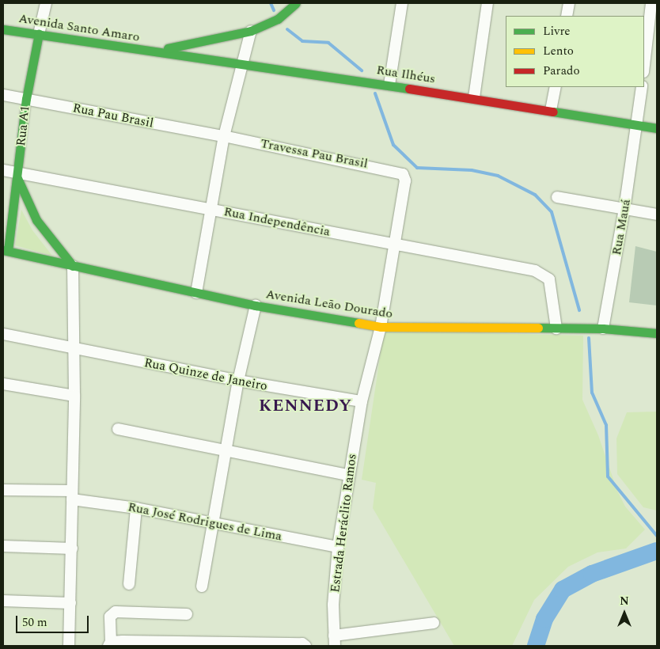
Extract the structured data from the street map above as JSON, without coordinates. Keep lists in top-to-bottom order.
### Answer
{
  "streets": {
    "main road": [
      "Avenida Santo Amaro",
      "Rua Ilhéus",
      "Rua A1",
      "Avenida Leão Dourado"
    ],
    "street": [
      "Rua Pau Brasil",
      "Travessa Pau Brasil",
      "Rua Independência",
      "Rua Mauá",
      "Rua Quinze de Janeiro",
      "Rua José Rodrigues de Lima",
      "Estrada Heráclito Ramos"
    ]
  },
  "crossings": [
    ["Avenida Santo Amaro", "Rua Ilhéus"],
    ["Avenida Santo Amaro", "Rua A1"],
    ["Rua Ilhéus", "Rua Mauá"],
    ["Rua Pau Brasil", "Rua A1"],
    ["Rua Pau Brasil", "Travessa Pau Brasil"],
    ["Rua A1", "Rua Independência"],
    ["Rua A1", "Avenida Leão Dourado"],
    ["Travessa Pau Brasil", "Estrada Heráclito Ramos"],
    ["Rua Independência", "Avenida Leão Dourado"],
    ["Rua Independência", "Estrada Heráclito Ramos"],
    ["Rua Mauá", "Avenida Leão Dourado"],
    ["Avenida Leão Dourado", "Estrada Heráclito Ramos"],
    ["Rua Quinze de Janeiro", "Estrada Heráclito Ramos"],
    ["Rua José Rodrigues de Lima", "Estrada Heráclito Ramos"]
  ],
  "districts": ["KENNEDY"],
  "legend": ["Livre", "Lento", "Parado"],
  "scale_bar": "50 m",
  "north": "top"
}
